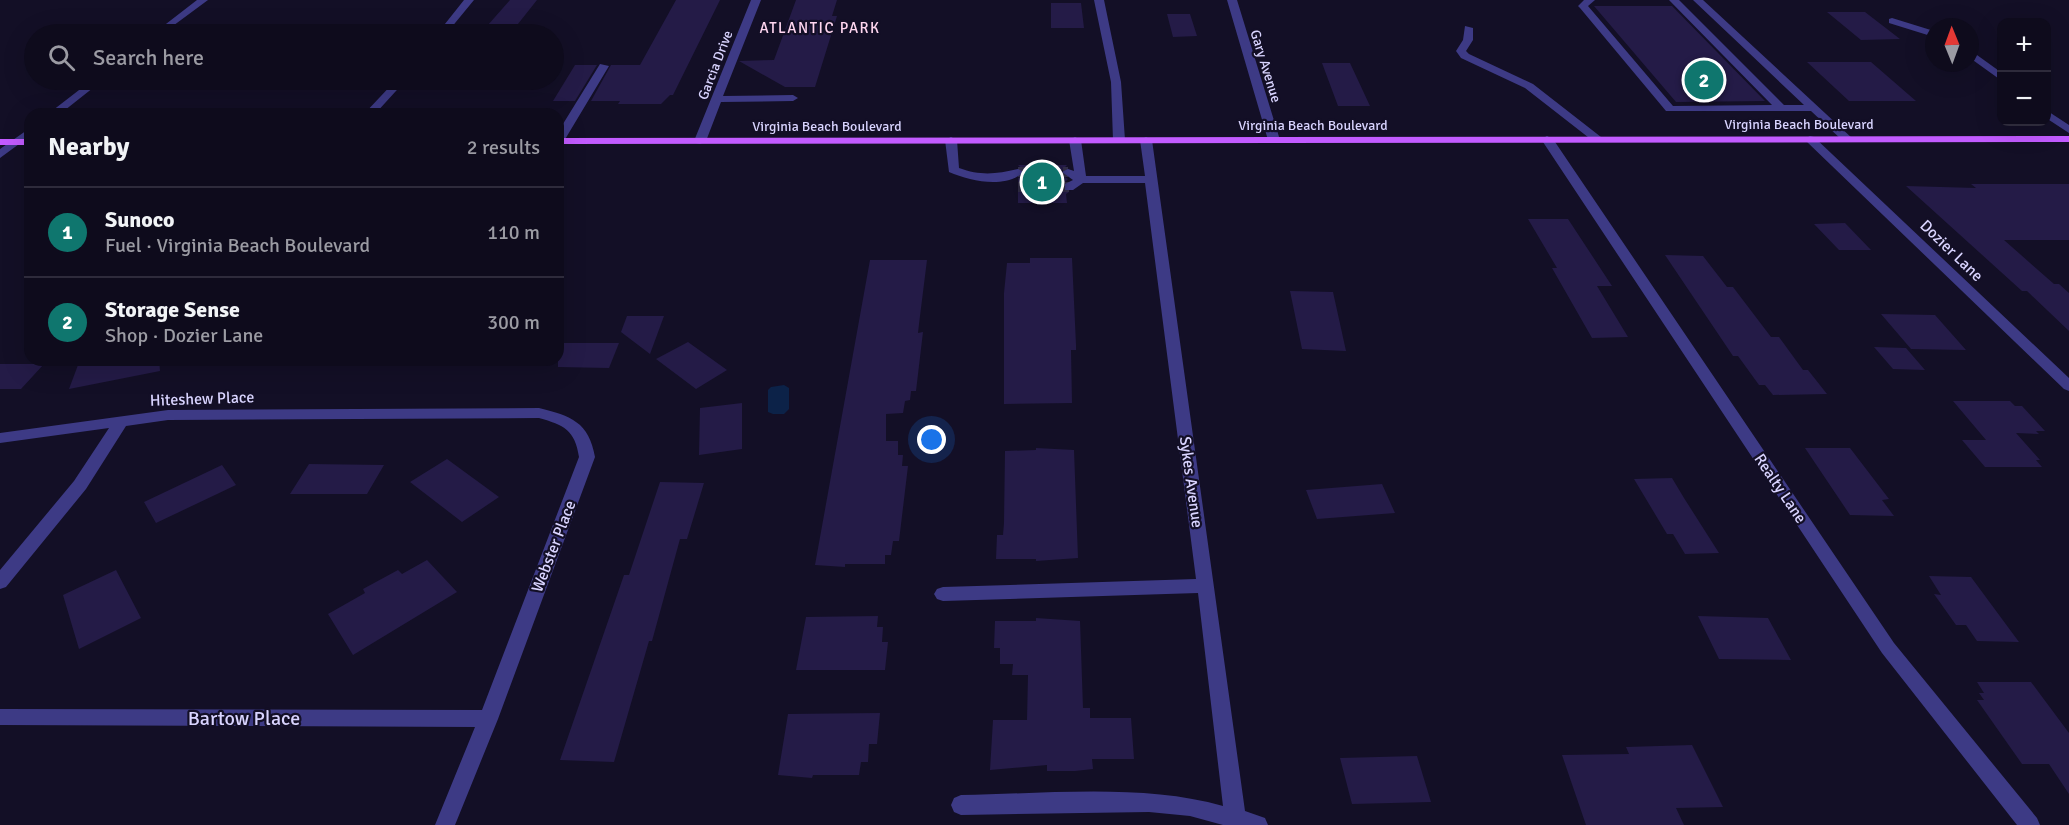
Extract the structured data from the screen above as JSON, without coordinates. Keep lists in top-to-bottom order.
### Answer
{
  "streets": {
    "main road": ["Virginia Beach Boulevard"],
    "street": [
      "Garcia Drive",
      "Gary Avenue",
      "Dozier Lane",
      "Hiteshew Place",
      "Sykes Avenue",
      "Realty Lane",
      "Webster Place",
      "Bartow Place"
    ]
  },
  "crossings": [
    ["Garcia Drive", "Virginia Beach Boulevard"],
    ["Gary Avenue", "Virginia Beach Boulevard"],
    ["Virginia Beach Boulevard", "Dozier Lane"],
    ["Virginia Beach Boulevard", "Sykes Avenue"],
    ["Virginia Beach Boulevard", "Realty Lane"],
    ["Hiteshew Place", "Webster Place"],
    ["Webster Place", "Bartow Place"]
  ],
  "districts": ["ATLANTIC PARK"],
  "north": "top",
  "page": {
    "map_buttons": ["+", "−"],
    "search": "Search here",
    "pins": ["2", "1"],
    "heading": ["Nearby", "2 results"],
    "list": [
      {
        "mark": "1",
        "name": "Sunoco",
        "note": "Fuel · Virginia Beach Boulevard",
        "value": "110 m"
      },
      {
        "mark": "2",
        "name": "Storage Sense",
        "note": "Shop · Dozier Lane",
        "value": "300 m"
      }
    ]
  }
}
